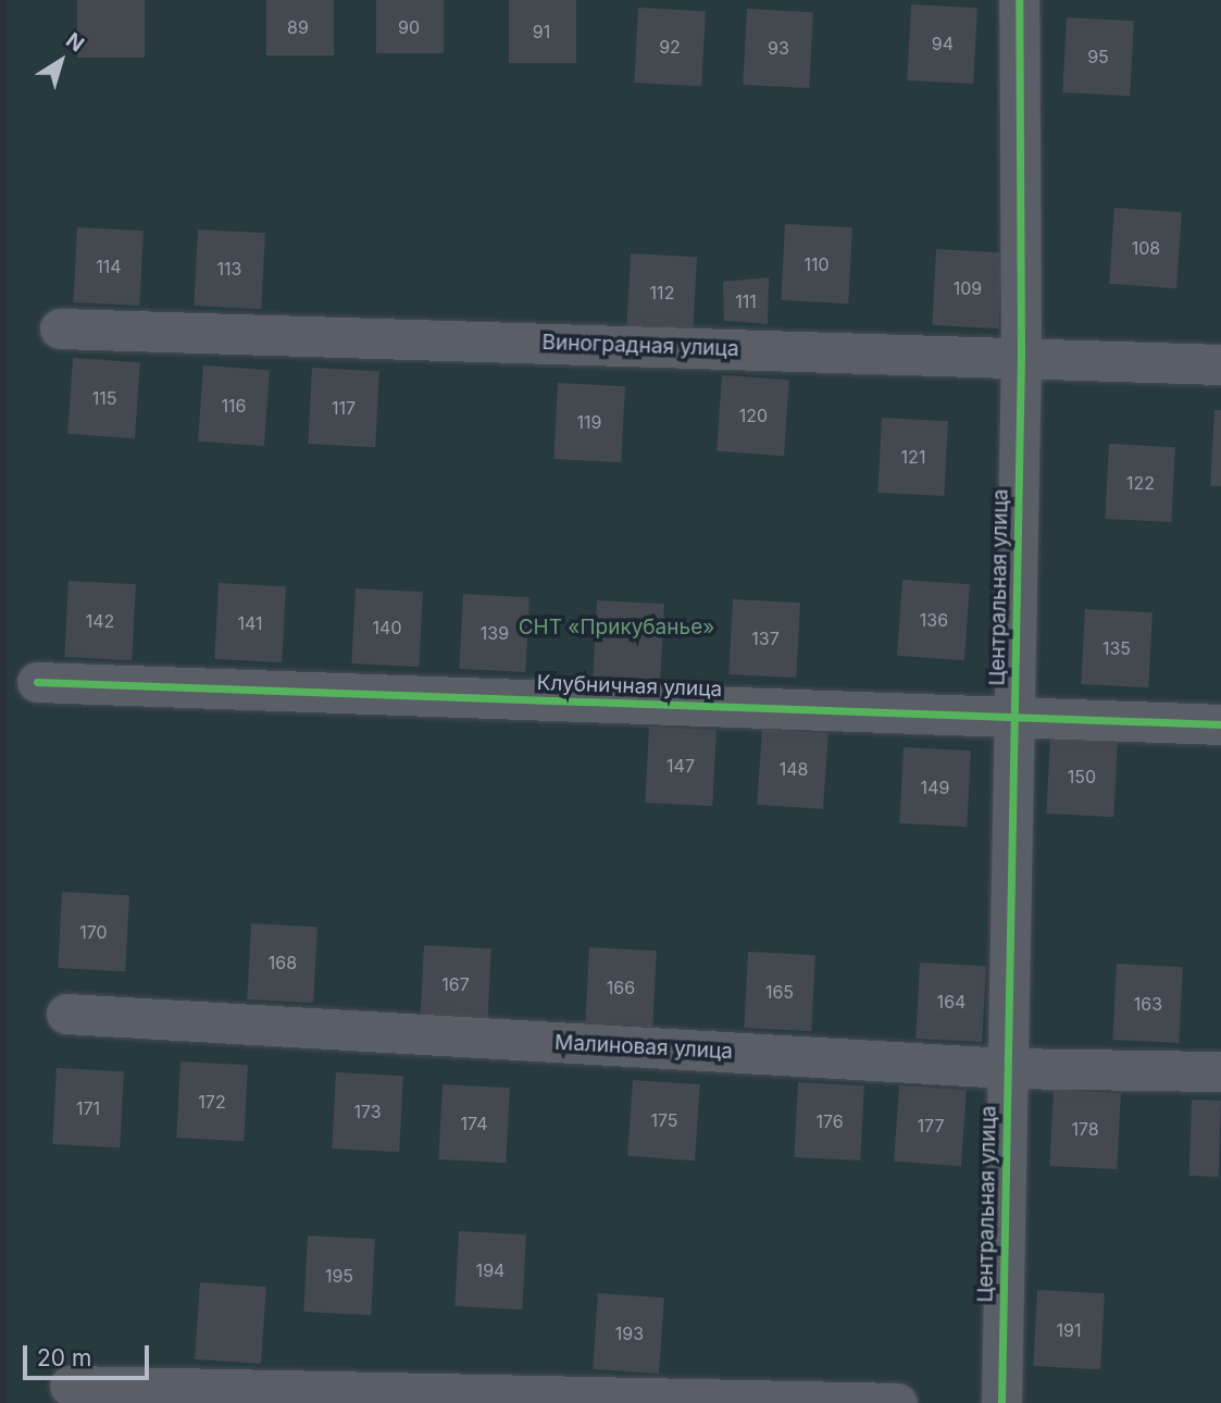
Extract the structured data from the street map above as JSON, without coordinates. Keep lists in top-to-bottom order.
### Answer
{
  "streets": {
    "street": [
      "Виноградная улица",
      "Центральная улица",
      "Клубничная улица",
      "Малиновая улица"
    ]
  },
  "crossings": [
    ["Виноградная улица", "Центральная улица"],
    ["Центральная улица", "Клубничная улица"],
    ["Центральная улица", "Малиновая улица"]
  ],
  "parks": ["СНТ «Прикубанье»"],
  "house_numbers": [
    "89",
    "90",
    "91",
    "94",
    "92",
    "93",
    "95",
    "108",
    "110",
    "114",
    "113",
    "109",
    "112",
    "111",
    "115",
    "116",
    "117",
    "120",
    "119",
    "121",
    "122",
    "136",
    "142",
    "141",
    "140",
    "139",
    "137",
    "135",
    "147",
    "148",
    "150",
    "149",
    "170",
    "168",
    "167",
    "166",
    "165",
    "164",
    "163",
    "172",
    "171",
    "173",
    "175",
    "176",
    "174",
    "177",
    "178",
    "194",
    "195",
    "191",
    "193"
  ],
  "scale_bar": "20 m",
  "north": "top right"
}
